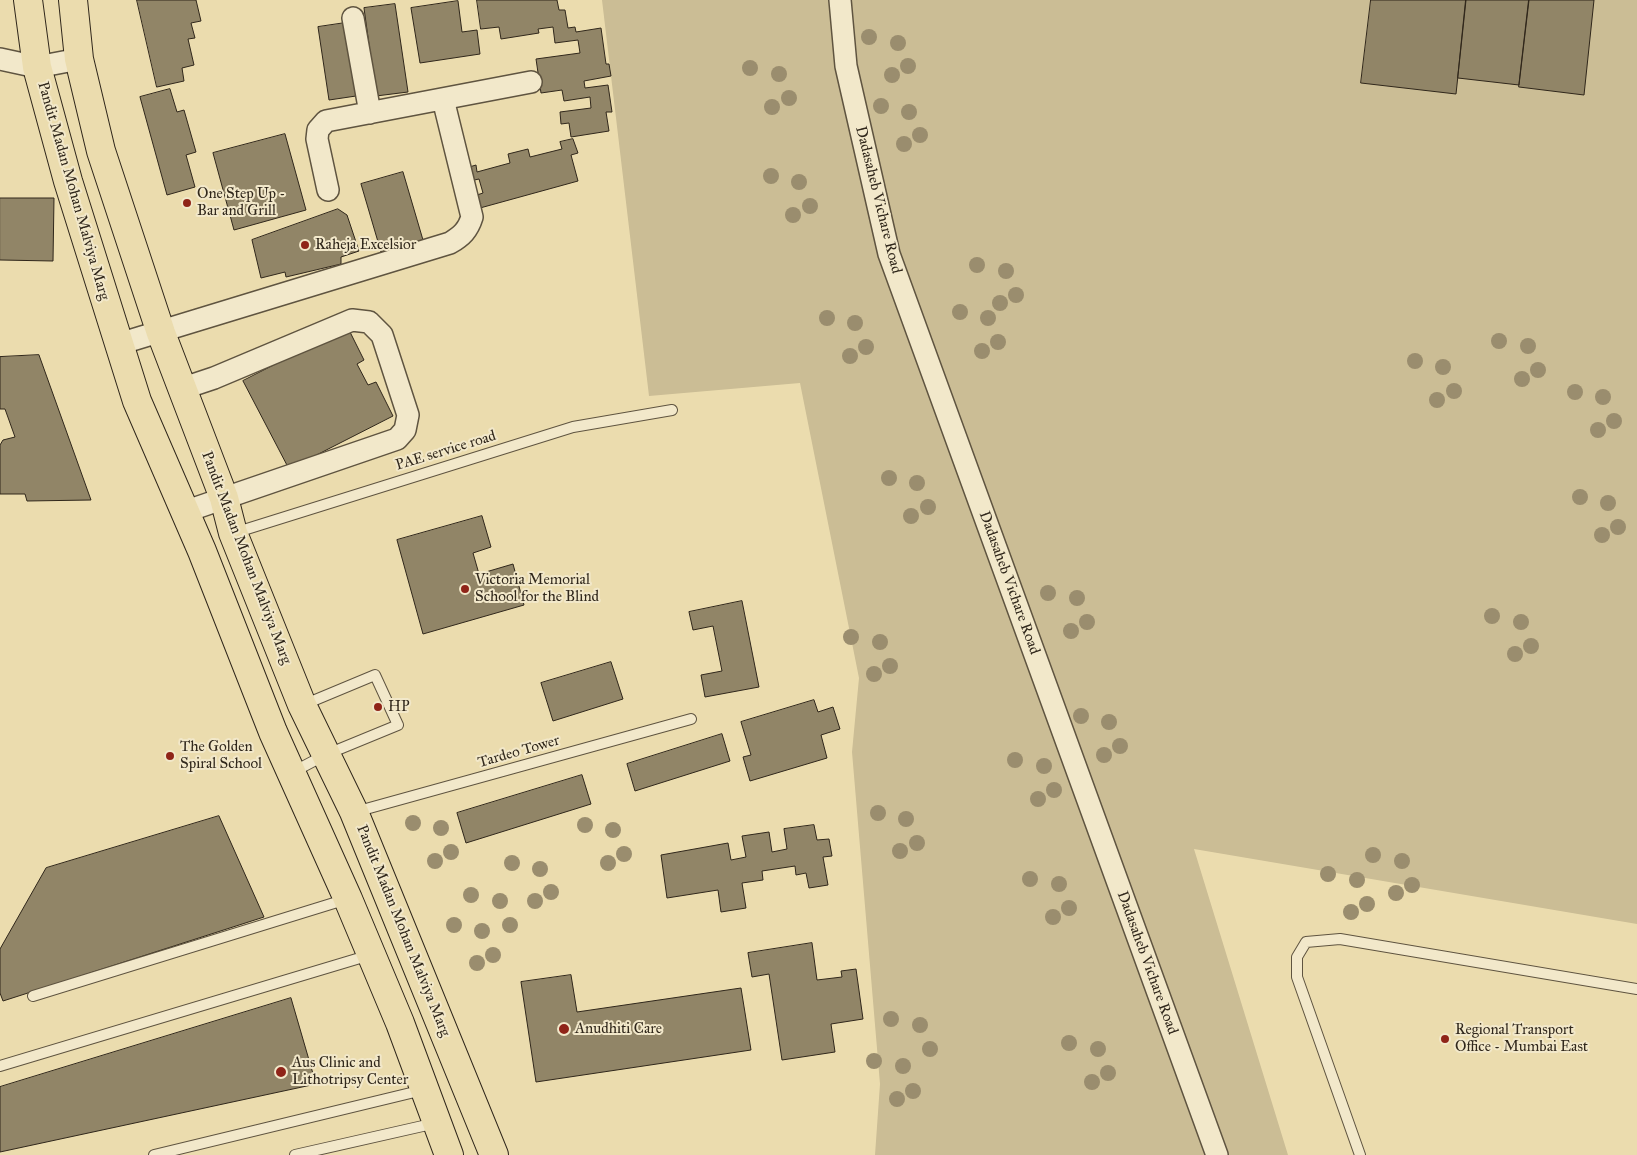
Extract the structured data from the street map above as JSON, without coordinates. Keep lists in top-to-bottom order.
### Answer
{
  "streets": {
    "main road": ["Pandit Madan Mohan Malviya Marg"],
    "street": ["Dadasaheb Vichare Road"],
    "lane": ["PAE service road", "Tardeo Tower"]
  },
  "crossings": [
    ["Pandit Madan Mohan Malviya Marg", "PAE service road"],
    ["Pandit Madan Mohan Malviya Marg", "Tardeo Tower"]
  ],
  "places": [
    "One Step Up - Bar and Grill",
    "Raheja Excelsior",
    "Victoria Memorial School for the Blind",
    "HP",
    "The Golden Spiral School",
    "Anudhiti Care",
    "Regional Transport Office - Mumbai East",
    "Aus Clinic and Lithotripsy Center"
  ]
}
